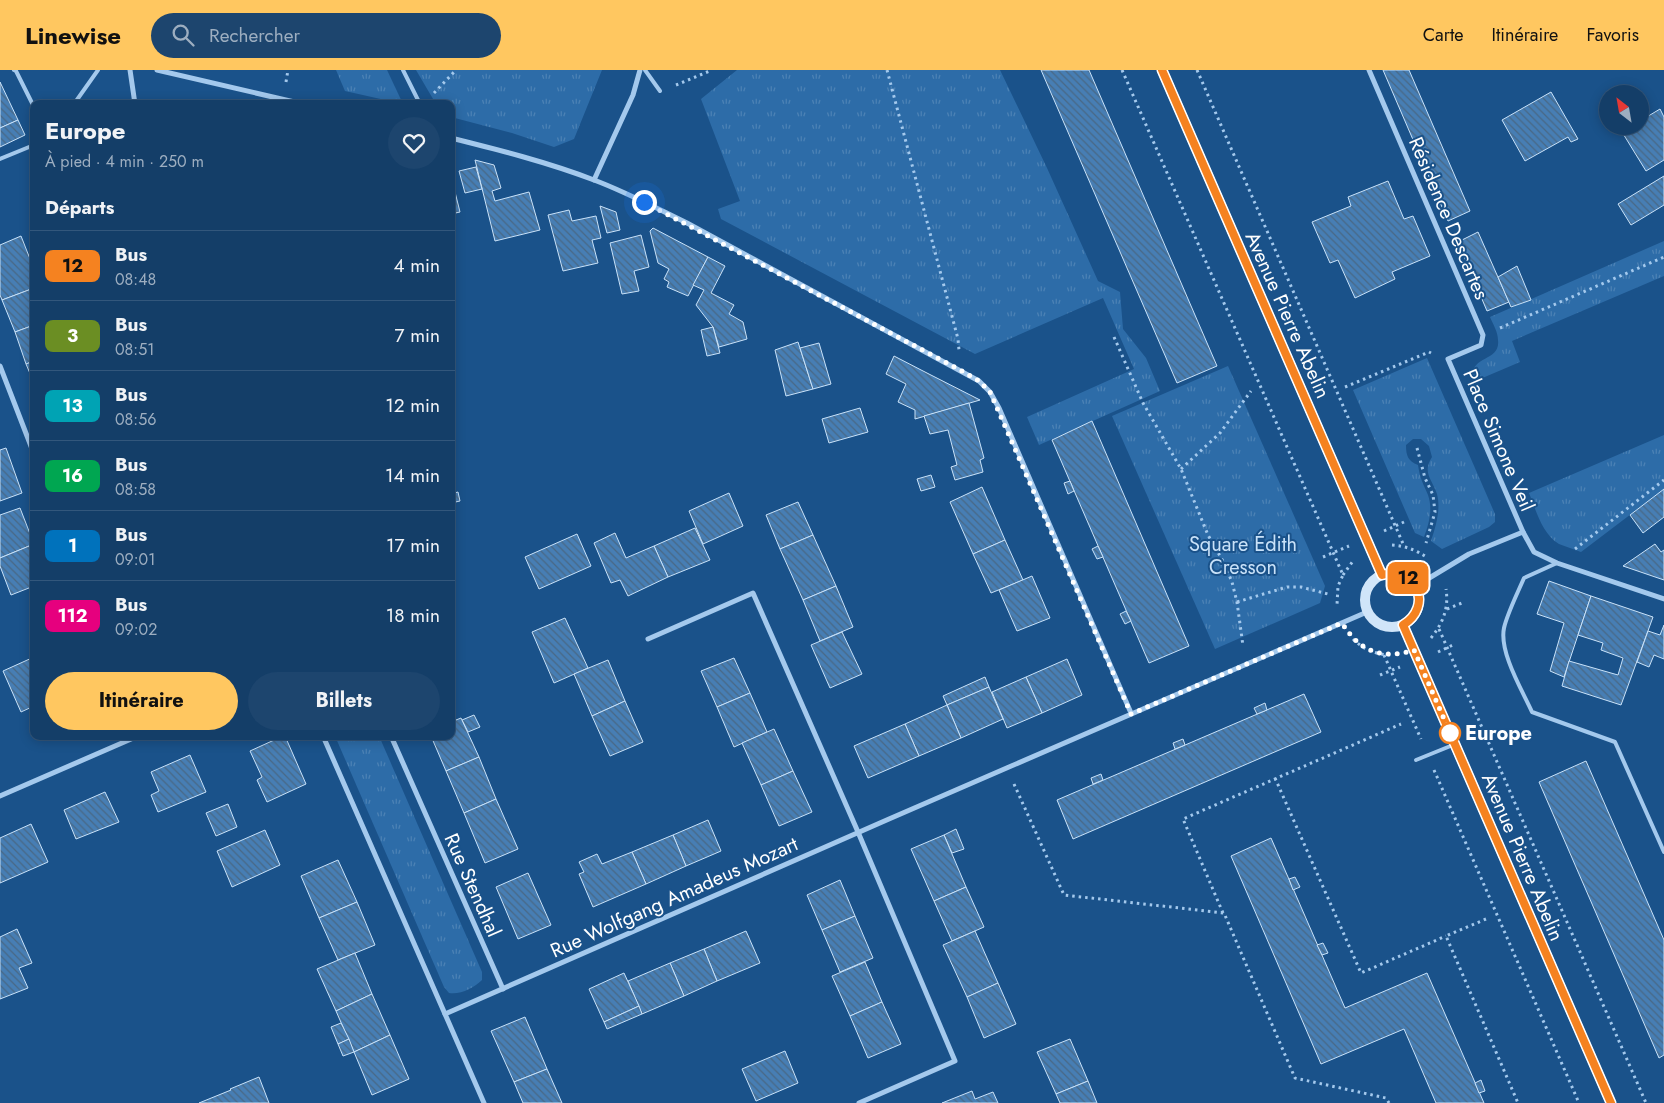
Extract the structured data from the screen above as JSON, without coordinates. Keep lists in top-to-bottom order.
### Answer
{
  "streets": {
    "main road": ["Avenue Pierre Abelin"],
    "street": [
      "Résidence Descartes",
      "Place Simone Veil",
      "Rue Stendhal",
      "Rue Wolfgang Amadeus Mozart"
    ]
  },
  "crossings": [
    ["Avenue Pierre Abelin", "Rue Wolfgang Amadeus Mozart"],
    ["Rue Stendhal", "Rue Wolfgang Amadeus Mozart"]
  ],
  "parks": ["Square Édith Cresson"],
  "places": ["Europe"],
  "lines": ["bus line 12"],
  "north": "top left",
  "page": {
    "header": "Linewise",
    "search": "Rechercher",
    "nav": ["Carte", "Itinéraire", "Favoris"],
    "on_map": "12",
    "heading": [
      ["Europe", "À pied · 4 min · 250 m"],
      "Départs"
    ],
    "list": [
      {
        "mark": "12",
        "name": "Bus",
        "note": "08:48",
        "value": "4 min"
      },
      {
        "mark": "3",
        "name": "Bus",
        "note": "08:51",
        "value": "7 min"
      },
      {
        "mark": "13",
        "name": "Bus",
        "note": "08:56",
        "value": "12 min"
      },
      {
        "mark": "16",
        "name": "Bus",
        "note": "08:58",
        "value": "14 min"
      },
      {
        "mark": "1",
        "name": "Bus",
        "note": "09:01",
        "value": "17 min"
      },
      {
        "mark": "112",
        "name": "Bus",
        "note": "09:02",
        "value": "18 min"
      }
    ],
    "buttons": ["Itinéraire", "Billets"]
  }
}
